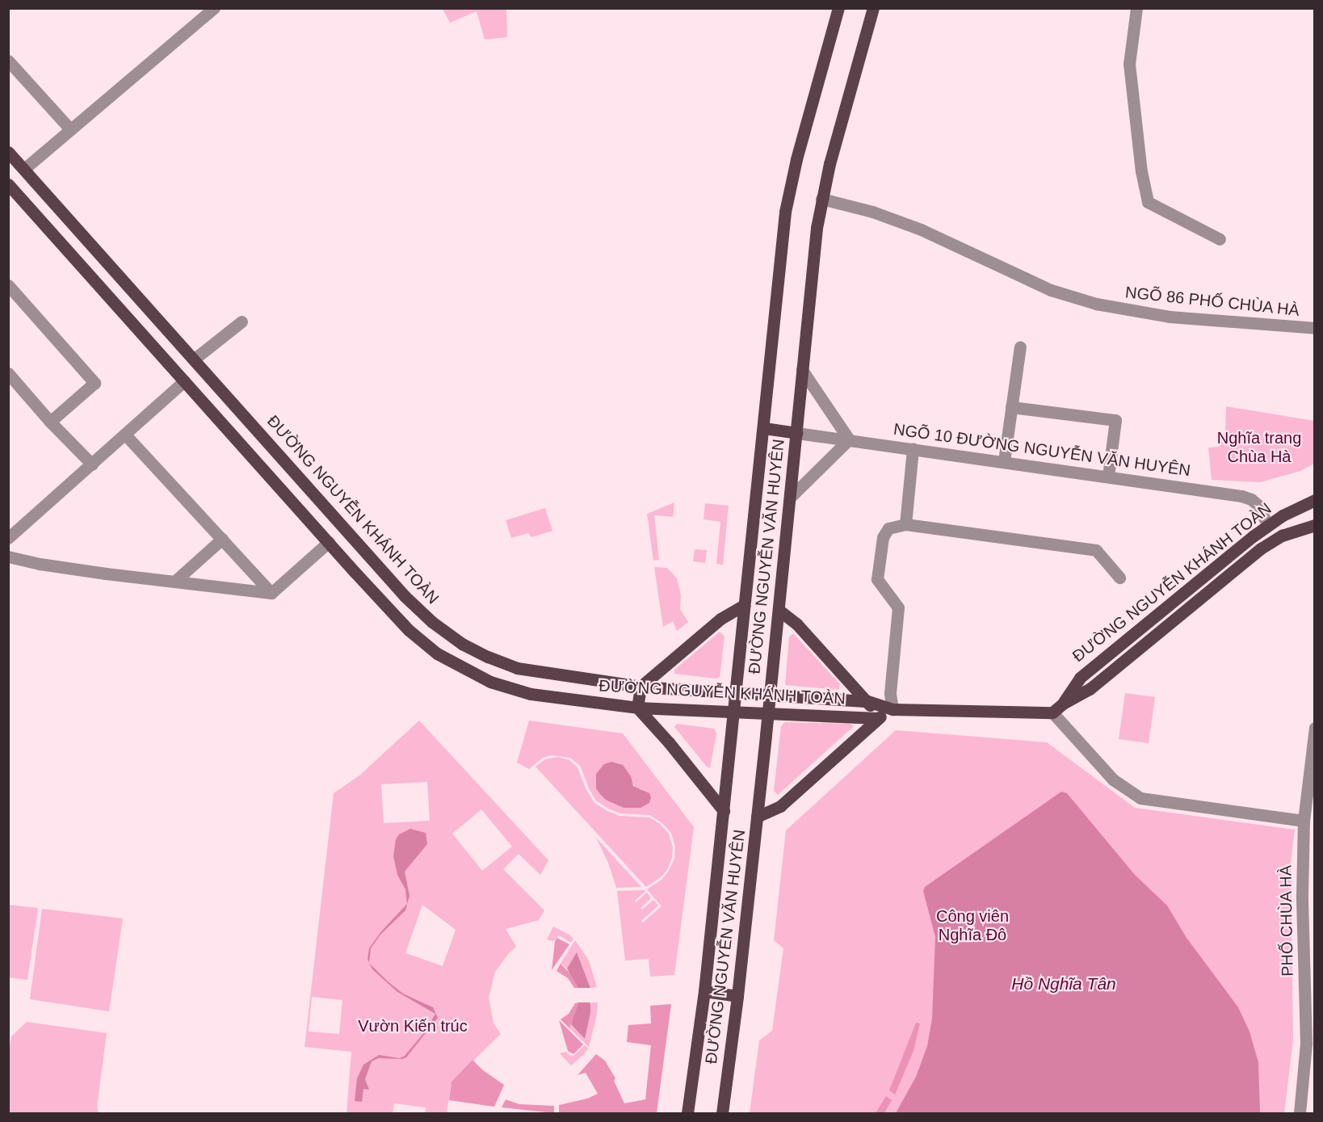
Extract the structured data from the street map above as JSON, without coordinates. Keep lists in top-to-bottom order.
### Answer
{
  "streets": {
    "main road": ["ĐƯỜNG NGUYỄN KHÁNH TOÀN", "ĐƯỜNG NGUYỄN VĂN HUYÊN"],
    "street": ["NGÕ 86 PHỐ CHÙA HÀ", "NGÕ 10 ĐƯỜNG NGUYỄN VĂN HUYÊN", "PHỐ CHÙA HÀ"]
  },
  "crossings": [
    ["NGÕ 86 PHỐ CHÙA HÀ", "ĐƯỜNG NGUYỄN VĂN HUYÊN"],
    ["NGÕ 10 ĐƯỜNG NGUYỄN VĂN HUYÊN", "ĐƯỜNG NGUYỄN KHÁNH TOÀN"],
    ["NGÕ 10 ĐƯỜNG NGUYỄN VĂN HUYÊN", "ĐƯỜNG NGUYỄN VĂN HUYÊN"],
    ["ĐƯỜNG NGUYỄN KHÁNH TOÀN", "ĐƯỜNG NGUYỄN VĂN HUYÊN"]
  ],
  "water": ["Hồ Nghĩa Tân"],
  "parks": ["Nghĩa trang Chùa Hà", "Công viên Nghĩa Đô", "Vườn Kiến trúc"]
}
